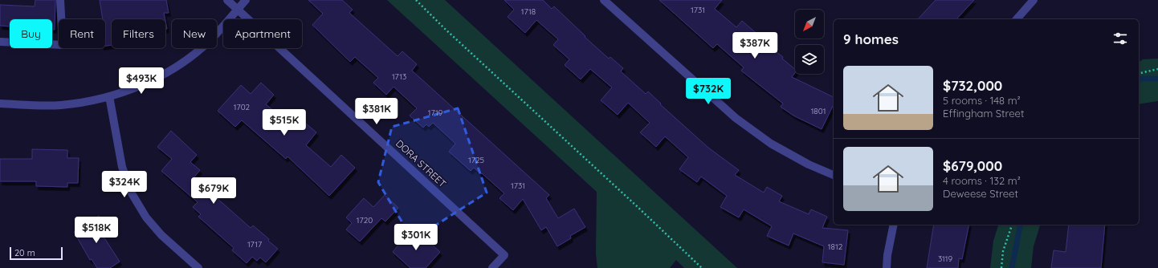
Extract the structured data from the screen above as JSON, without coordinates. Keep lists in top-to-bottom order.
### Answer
{
  "streets": {
    "street": ["DORA STREET"]
  },
  "house_numbers": [
    "1731",
    "1718",
    "1713",
    "1702",
    "1801",
    "1719",
    "1725",
    "1731",
    "1720",
    "1717",
    "1812",
    "3119"
  ],
  "scale_bar": "20 m",
  "north": "bottom left",
  "page": {
    "chip": [
      "Buy",
      "Rent",
      "Filters",
      "New",
      "Apartment"
    ],
    "heading": "9 homes",
    "price": [
      "$387K",
      "$493K",
      "$732K",
      "$381K",
      "$515K",
      "$324K",
      "$679K",
      "$518K",
      "$301K"
    ],
    "list": [
      {
        "name": "$732,000",
        "note": "5 rooms · 148 m² · Effingham Street"
      },
      {
        "name": "$679,000",
        "note": "4 rooms · 132 m² · Deweese Street"
      }
    ],
    "scale": "20 m"
  }
}
